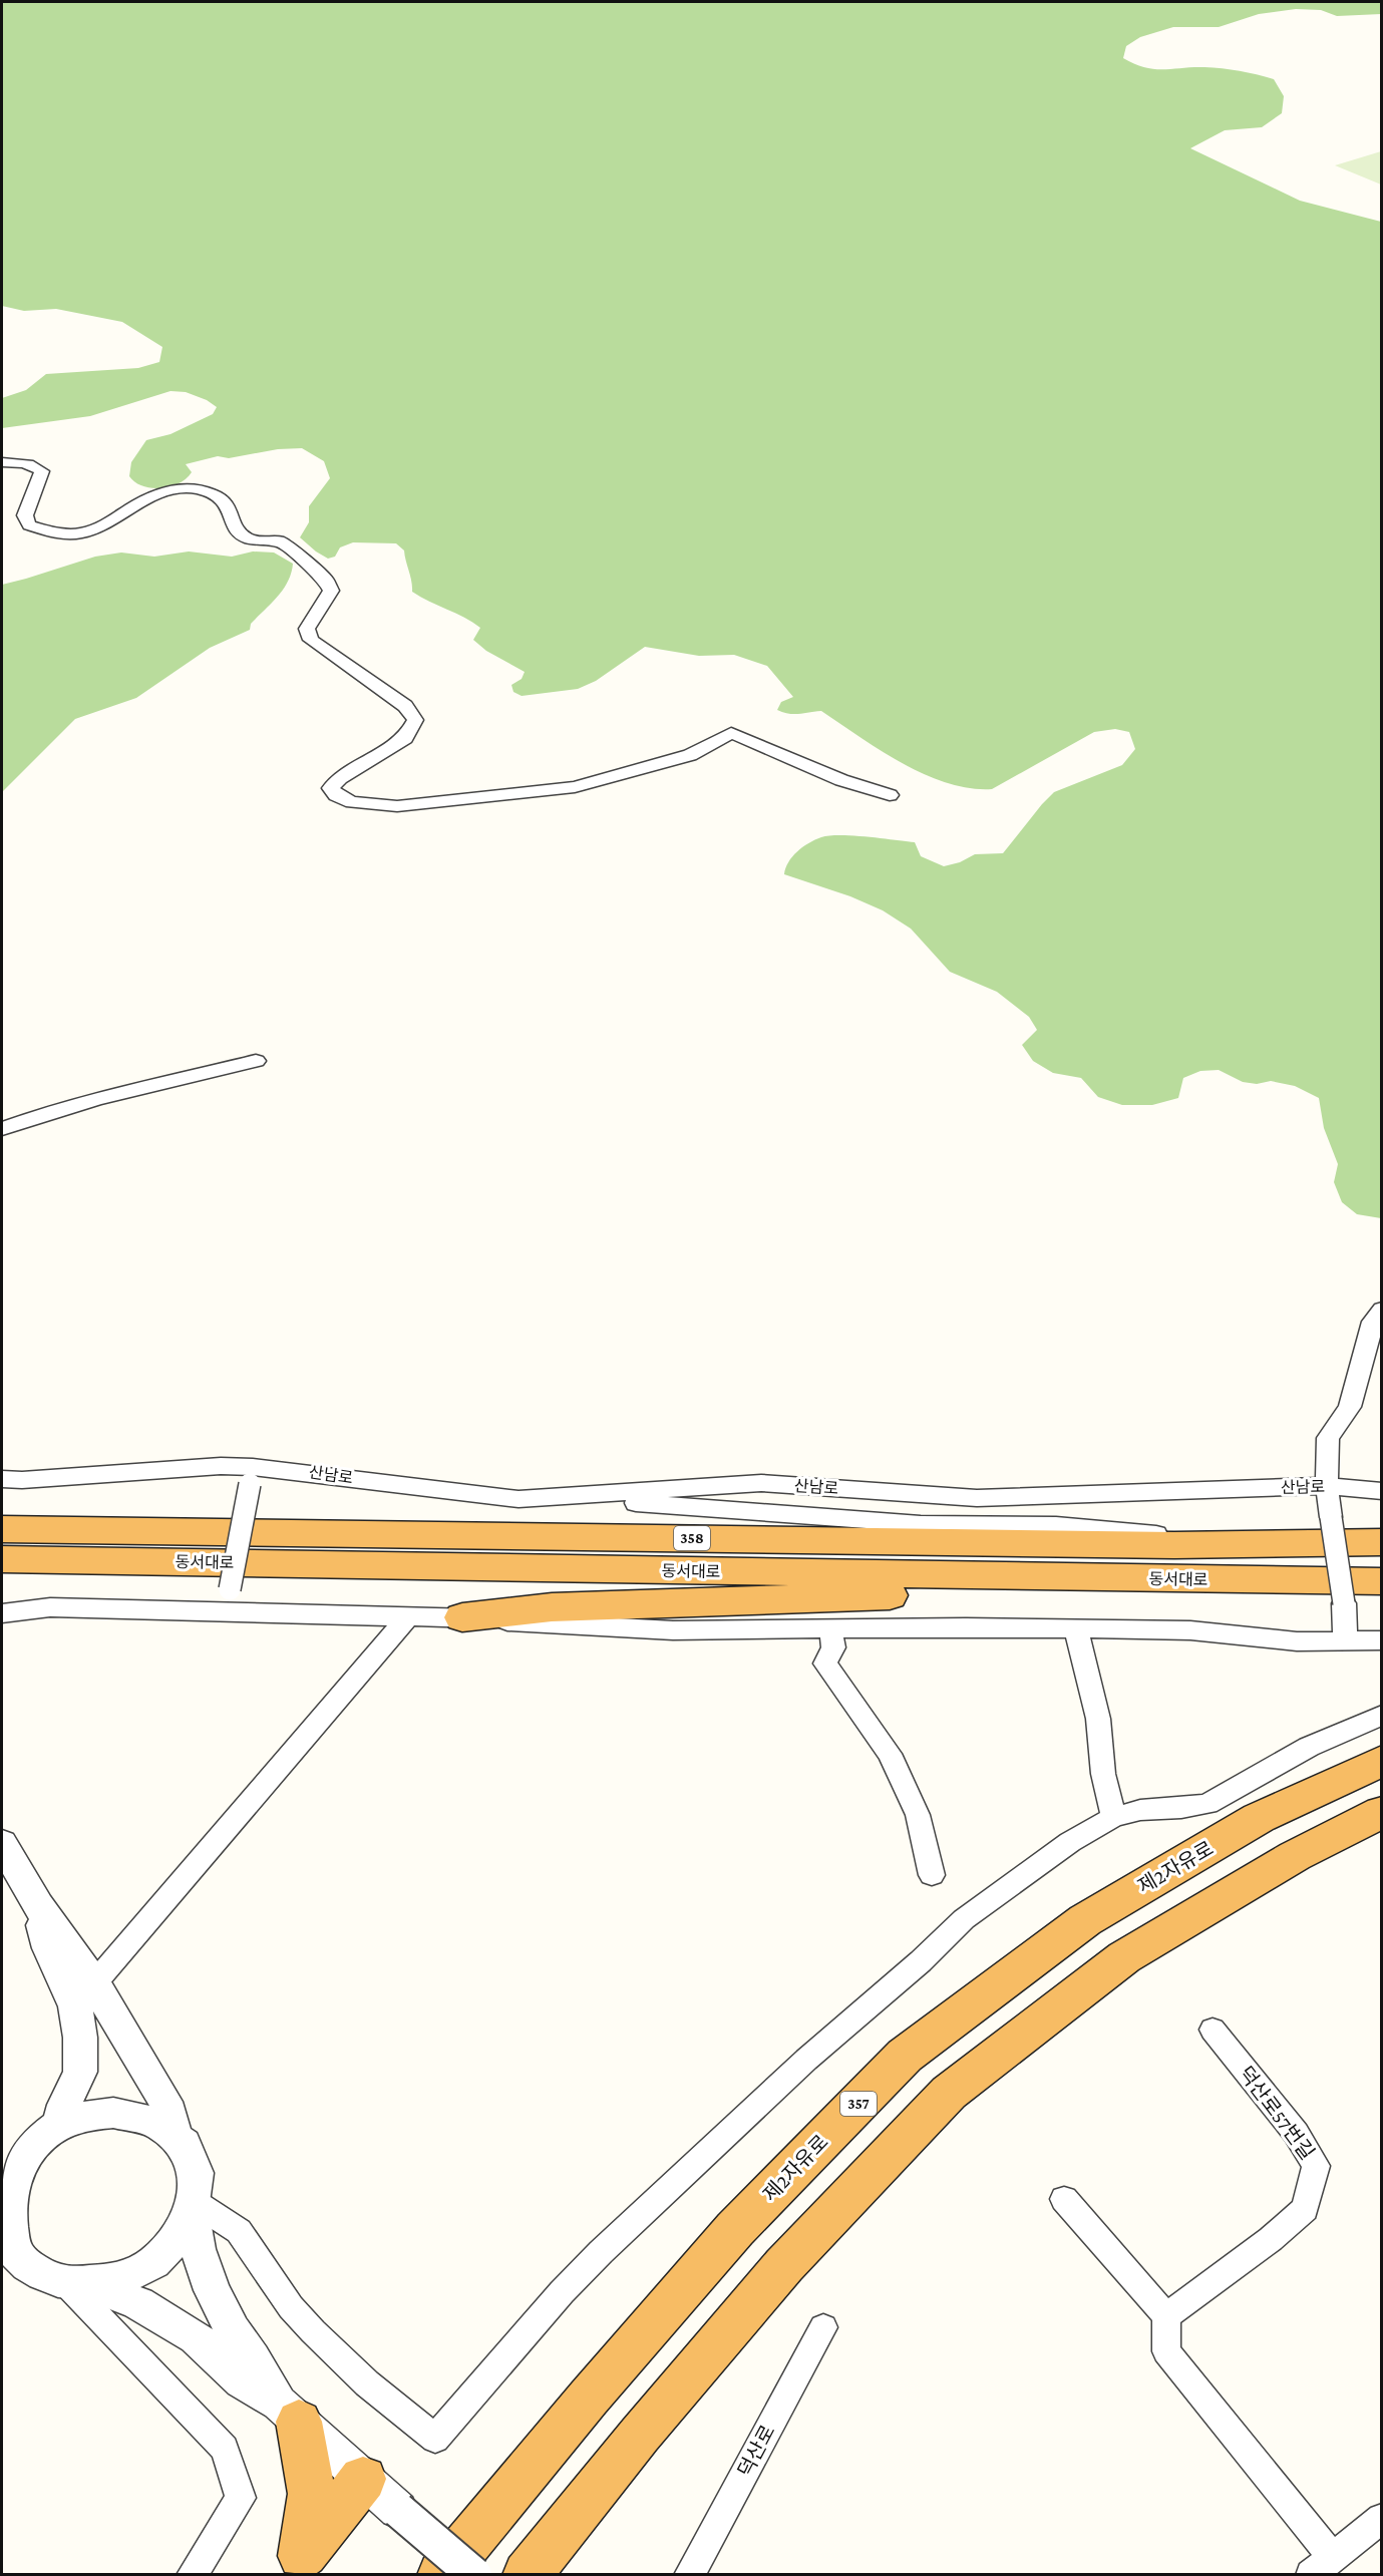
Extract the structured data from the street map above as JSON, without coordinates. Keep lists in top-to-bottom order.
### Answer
{
  "streets": {
    "highway": [
      "358",
      "동서대로",
      "제2자유로",
      "357"
    ],
    "street": ["산남로", "덕산로57번길", "덕산로"]
  }
}
